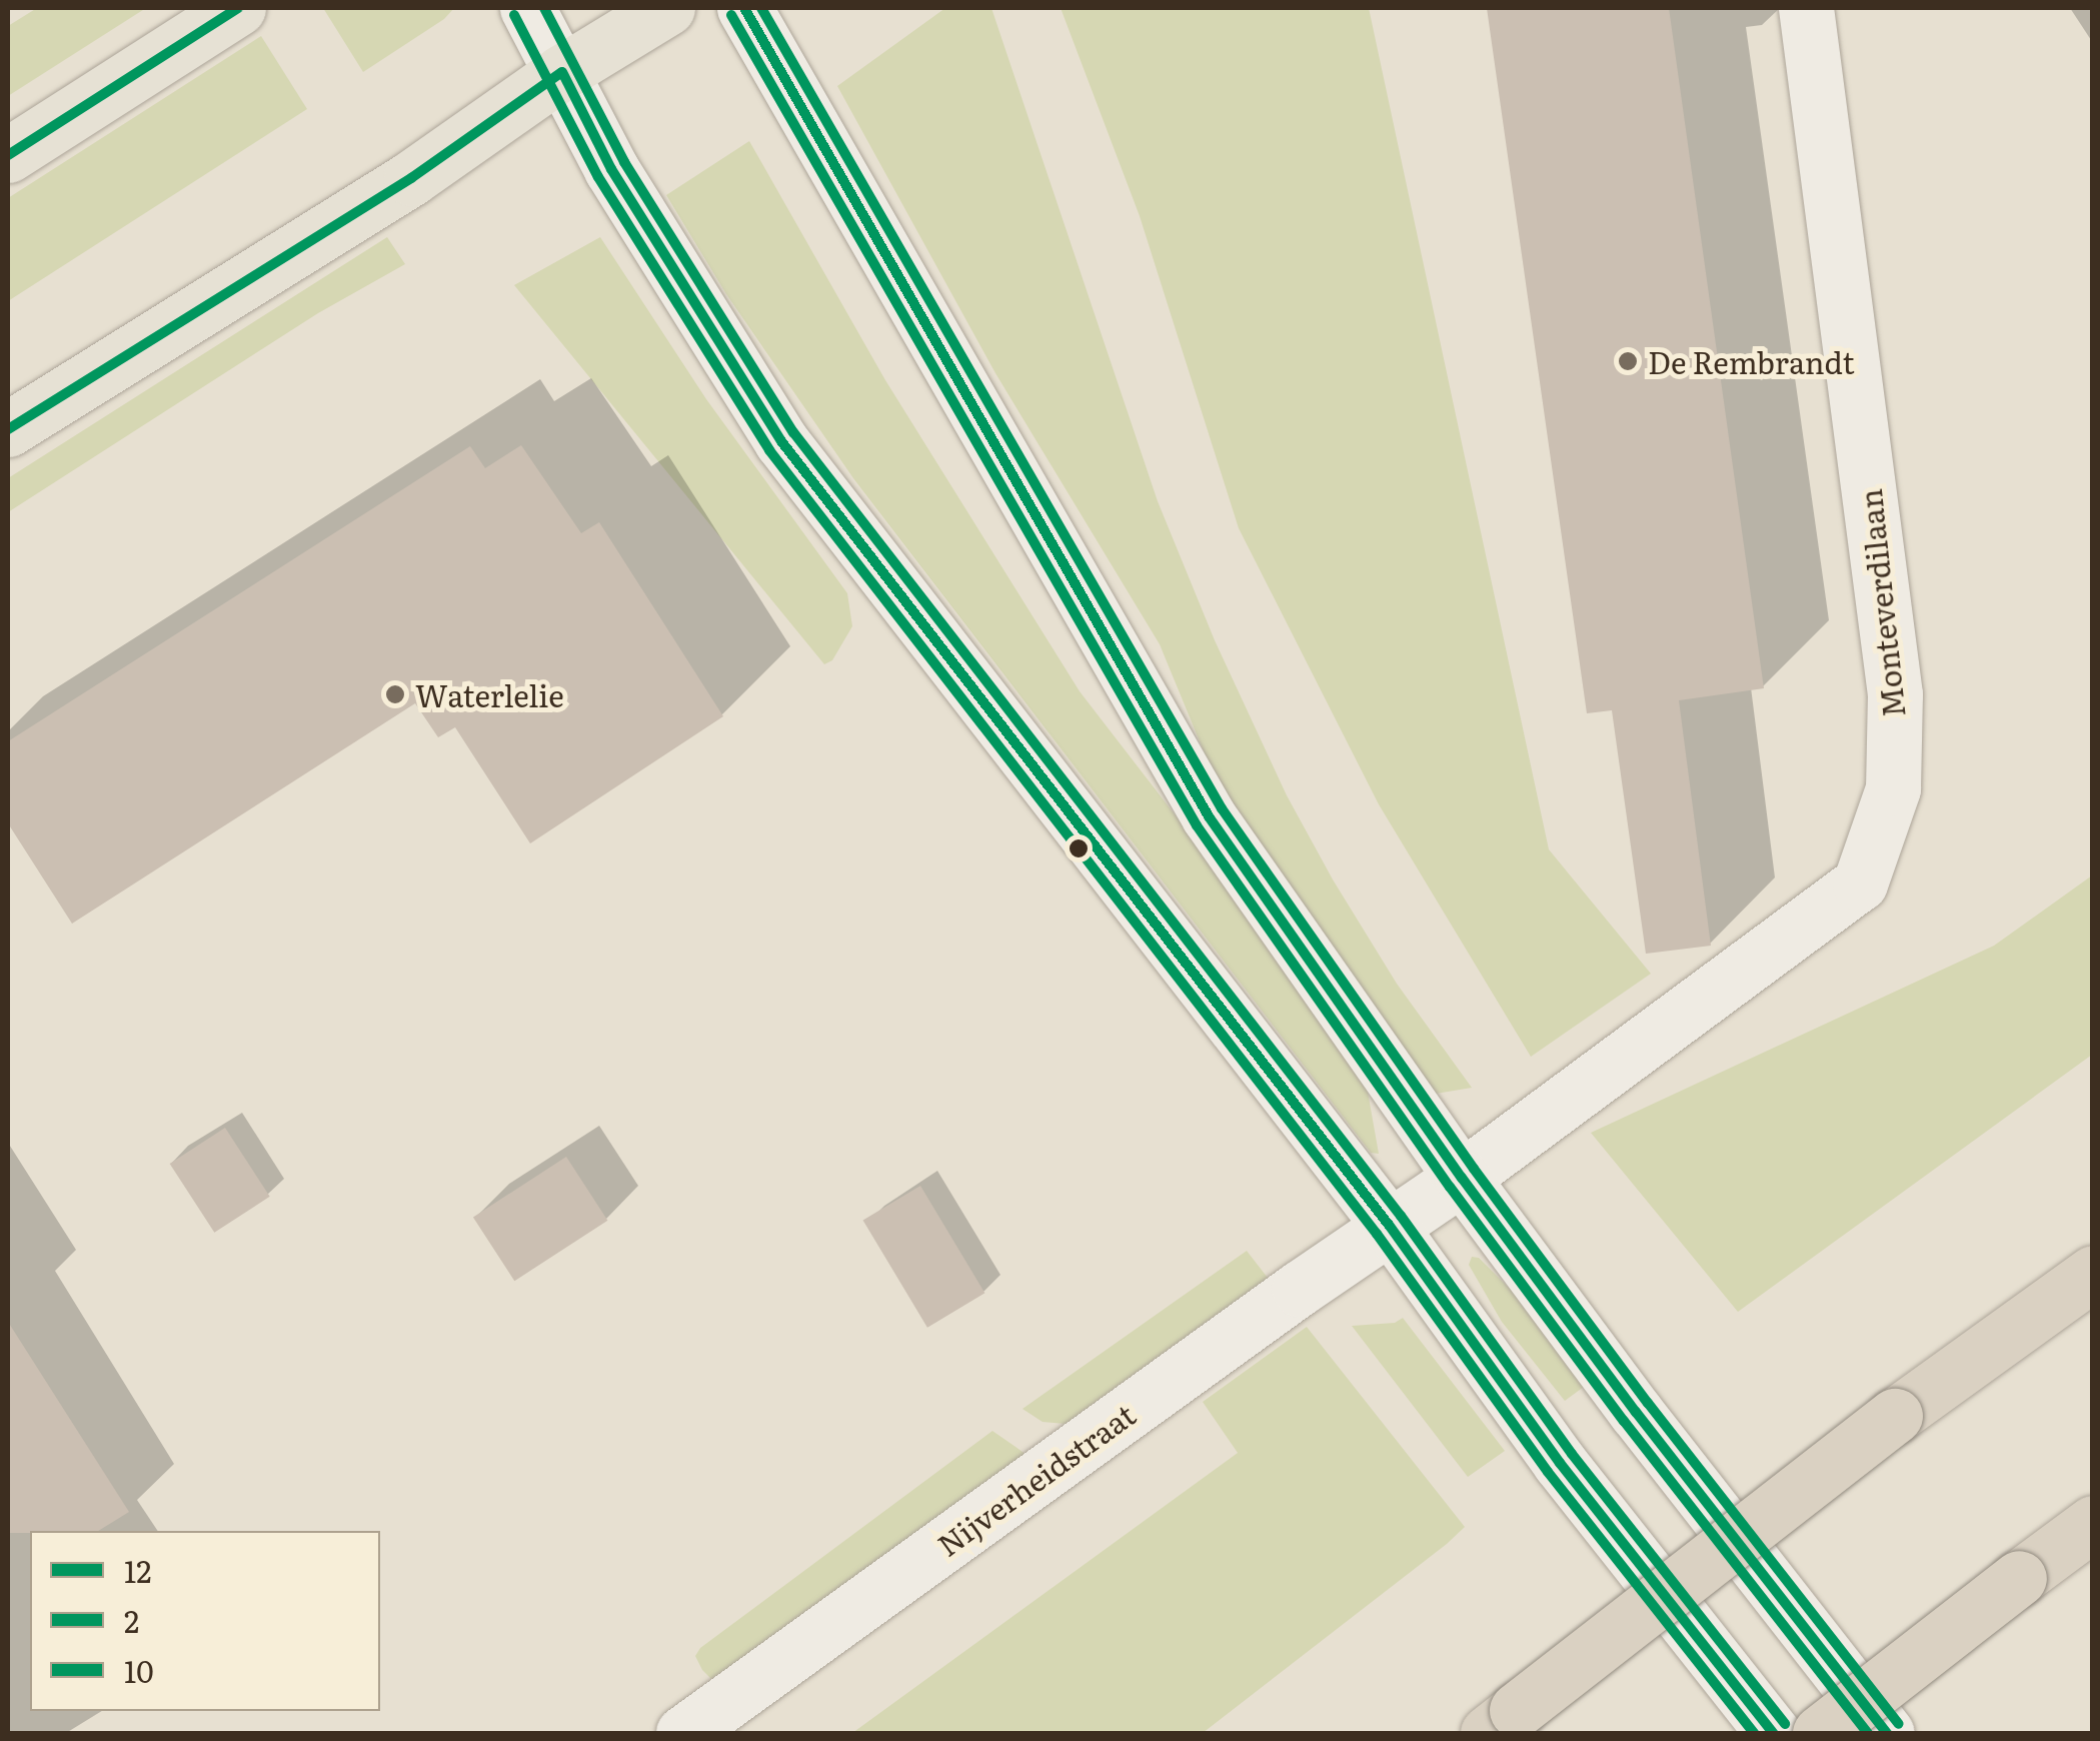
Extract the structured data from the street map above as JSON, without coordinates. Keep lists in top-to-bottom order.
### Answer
{
  "streets": {
    "street": ["Monteverdilaan", "Nijverheidstraat"]
  },
  "crossings": [
    ["Monteverdilaan", "Nijverheidstraat"]
  ],
  "places": ["De Rembrandt", "Waterlelie"],
  "lines": ["transit line 12", "transit line 10", "transit line 2"],
  "legend": ["12", "2", "10"]
}
